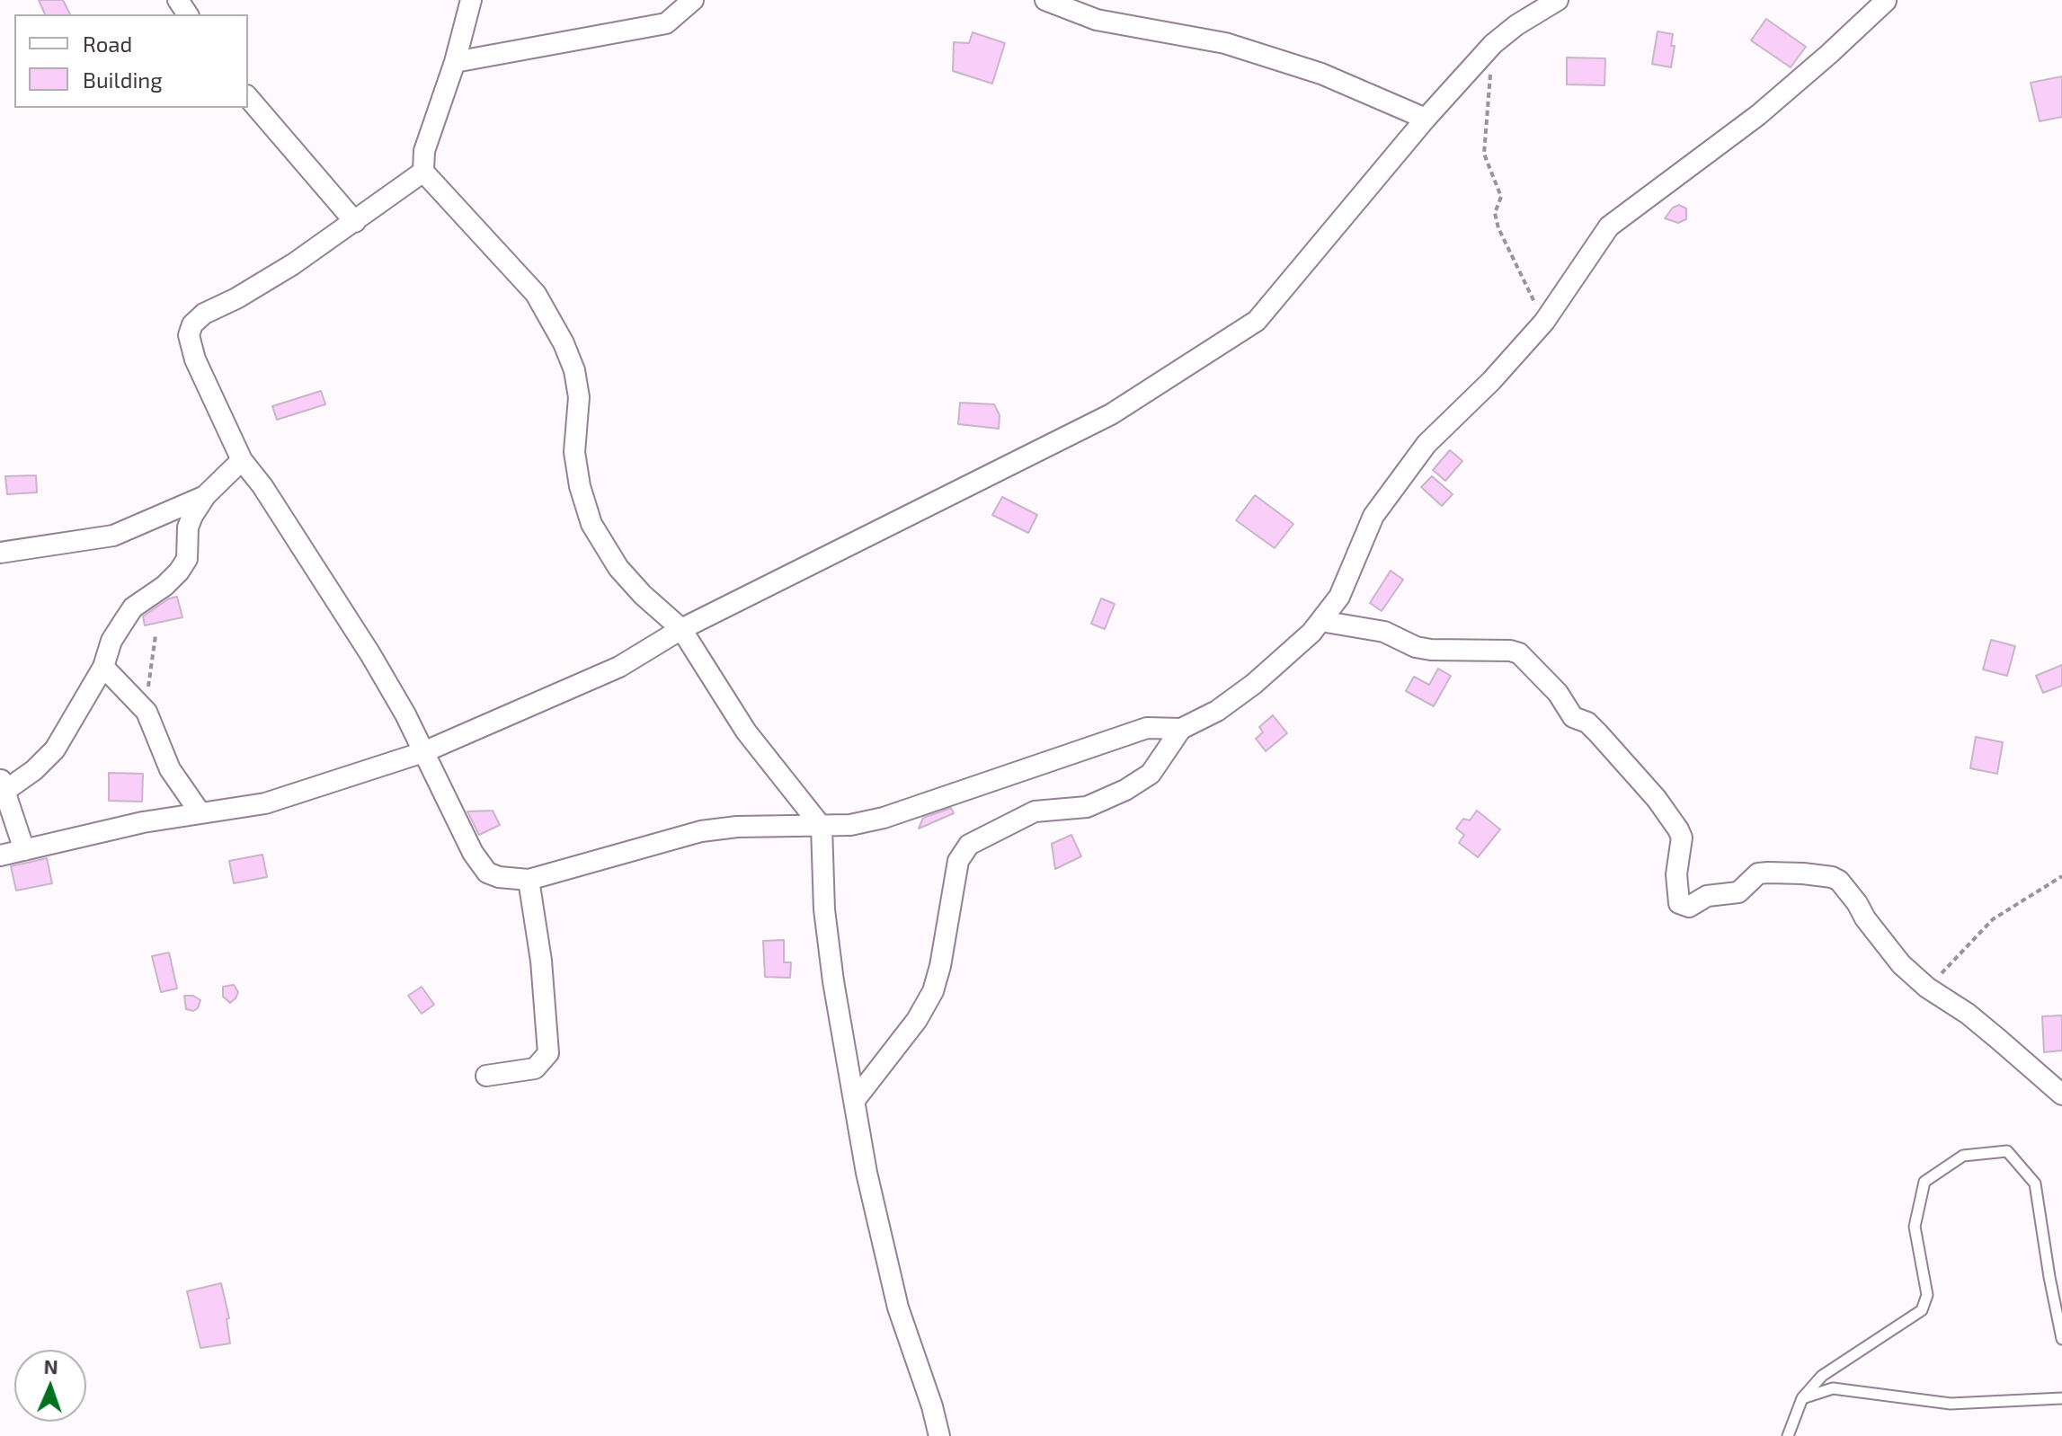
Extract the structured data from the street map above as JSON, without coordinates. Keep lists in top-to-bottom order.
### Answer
{
  "legend": ["Road", "Building"],
  "north": "top"
}
